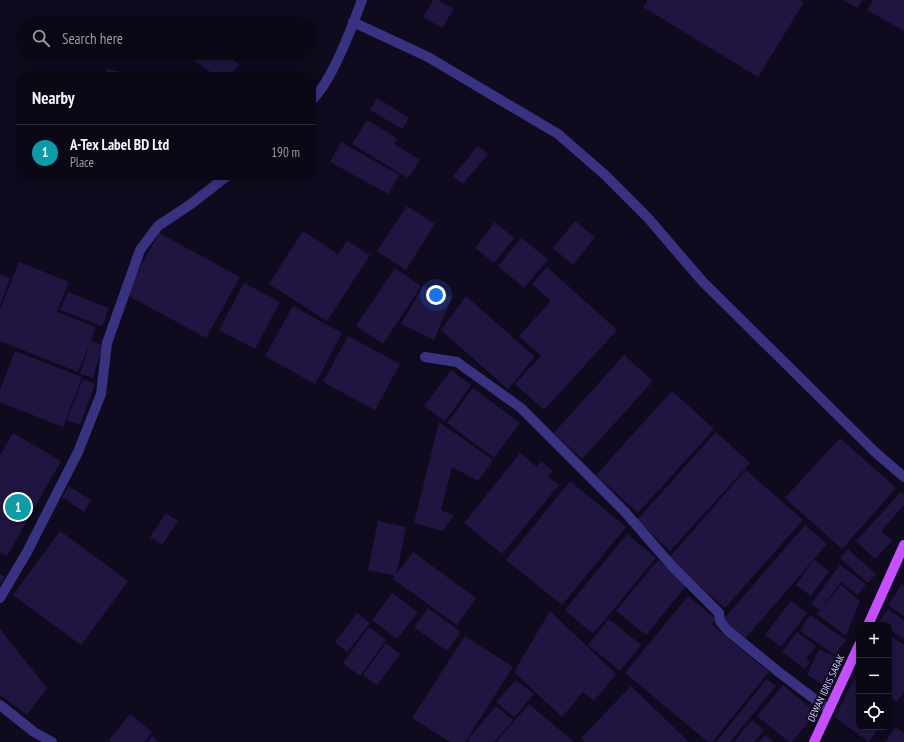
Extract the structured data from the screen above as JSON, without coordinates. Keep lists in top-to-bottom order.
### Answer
{
  "streets": {
    "main road": ["DEWAN IDRIS SARAK"]
  },
  "page": {
    "search": "Search here",
    "heading": "Nearby",
    "list": [
      {
        "mark": "1",
        "name": "A-Tex Label BD Ltd",
        "note": "Place",
        "value": "190 m"
      }
    ],
    "pins": "1",
    "map_buttons": ["+", "−"]
  }
}
